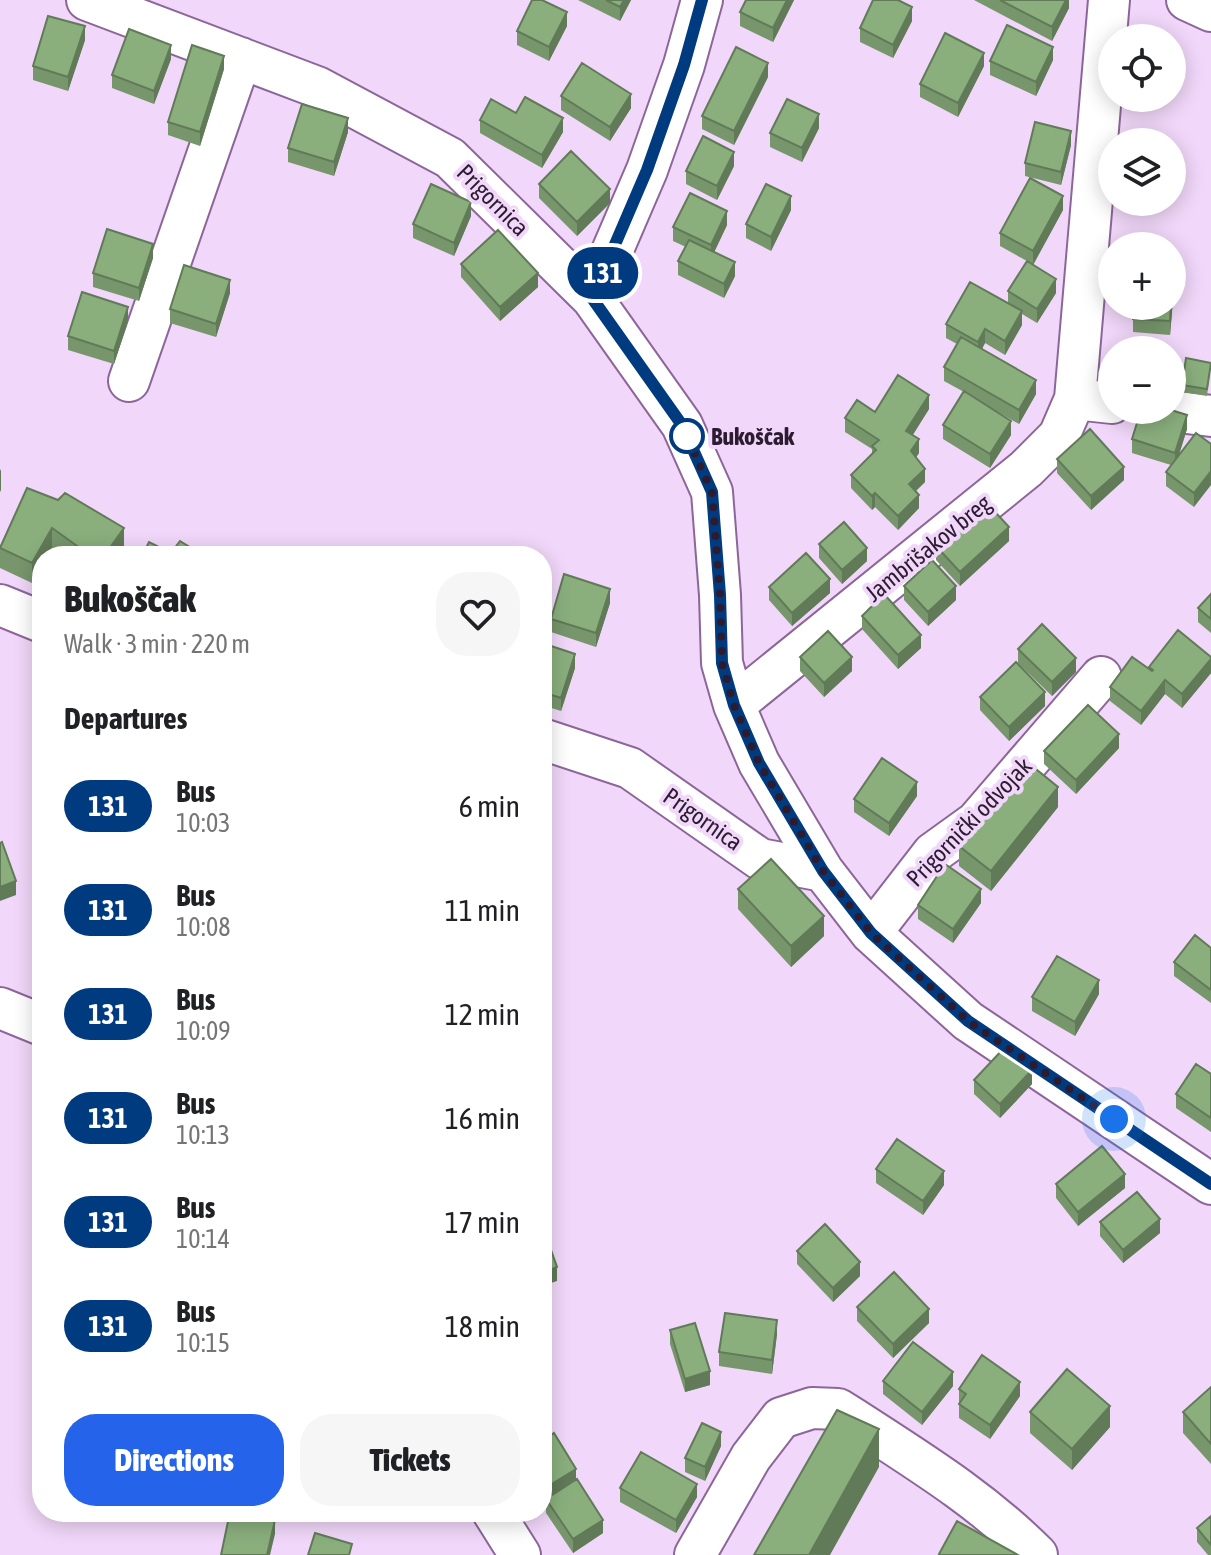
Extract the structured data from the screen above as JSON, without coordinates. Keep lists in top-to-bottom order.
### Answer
{
  "streets": {
    "street": ["Prigornica", "Jambrišakov breg", "Prigornički odvojak"]
  },
  "crossings": [
    ["Prigornica", "Jambrišakov breg"],
    ["Prigornica", "Prigornički odvojak"]
  ],
  "places": ["Bukoščak"],
  "lines": ["bus line 131"],
  "page": {
    "on_map": "131",
    "map_buttons": ["+", "−"],
    "heading": [
      ["Bukoščak", "Walk · 3 min · 220 m"],
      "Departures"
    ],
    "list": [
      {
        "mark": "131",
        "name": "Bus",
        "note": "10:03",
        "value": "6 min"
      },
      {
        "mark": "131",
        "name": "Bus",
        "note": "10:08",
        "value": "11 min"
      },
      {
        "mark": "131",
        "name": "Bus",
        "note": "10:09",
        "value": "12 min"
      },
      {
        "mark": "131",
        "name": "Bus",
        "note": "10:13",
        "value": "16 min"
      },
      {
        "mark": "131",
        "name": "Bus",
        "note": "10:14",
        "value": "17 min"
      },
      {
        "mark": "131",
        "name": "Bus",
        "note": "10:15",
        "value": "18 min"
      }
    ],
    "buttons": ["Directions", "Tickets"]
  }
}
